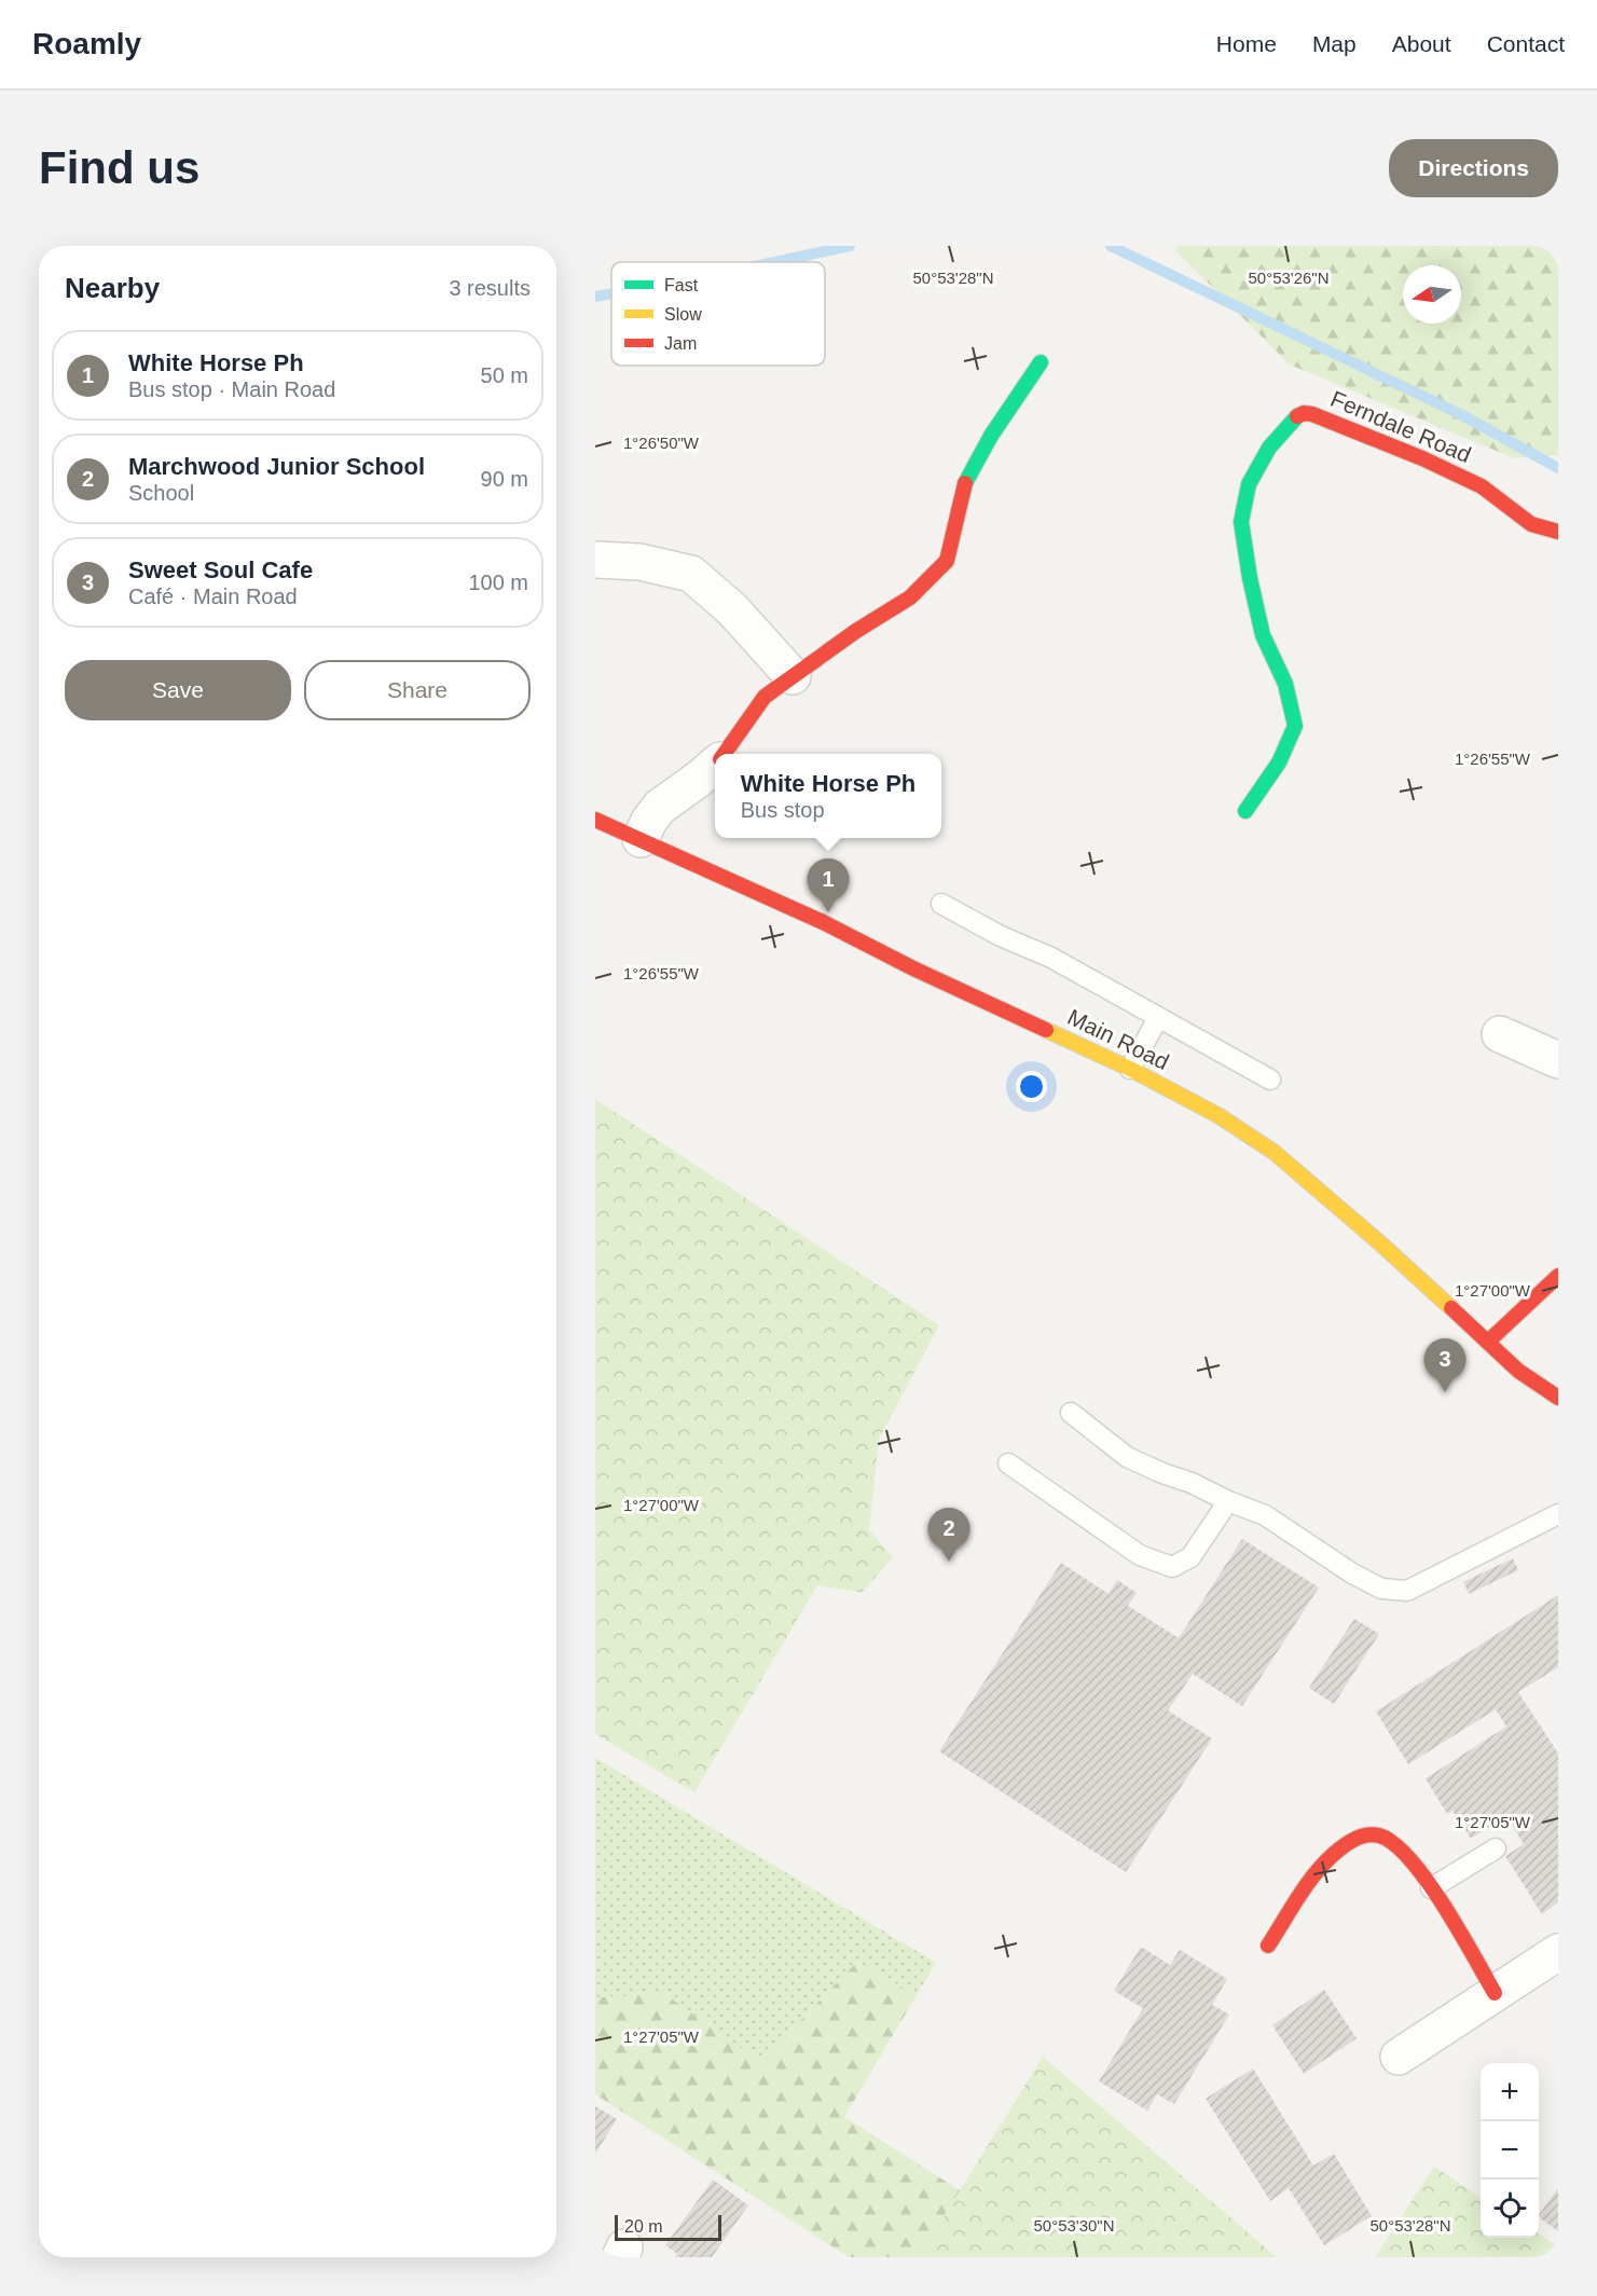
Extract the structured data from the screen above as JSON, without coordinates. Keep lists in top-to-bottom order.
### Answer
{
  "streets": {
    "street": ["Ferndale Road", "Main Road"]
  },
  "legend": ["Fast", "Slow", "Jam"],
  "scale_bar": "20 m",
  "north": "left",
  "page": {
    "header": "Roamly",
    "nav": [
      "Home",
      "Map",
      "About",
      "Contact"
    ],
    "buttons": [
      "Directions",
      ["Save", "Share"]
    ],
    "title": "Find us",
    "heading": ["Nearby", "3 results"],
    "list": [
      {
        "mark": "1",
        "name": "White Horse Ph",
        "note": "Bus stop · Main Road",
        "value": "50 m"
      },
      {
        "mark": "2",
        "name": "Marchwood Junior School",
        "note": "School",
        "value": "90 m"
      },
      {
        "mark": "3",
        "name": "Sweet Soul Cafe",
        "note": "Café · Main Road",
        "value": "100 m"
      }
    ],
    "popup": ["White Horse Ph", "Bus stop"],
    "pins": ["1", "3", "2"],
    "map_buttons": ["+", "−"],
    "scale": "20 m"
  },
  "coordinates": [
    "50°53'28\"N",
    "50°53'26\"N",
    "1°26'50\"W",
    "1°26'55\"W",
    "1°27'00\"W",
    "1°27'05\"W",
    "50°53'30\"N"
  ]
}
